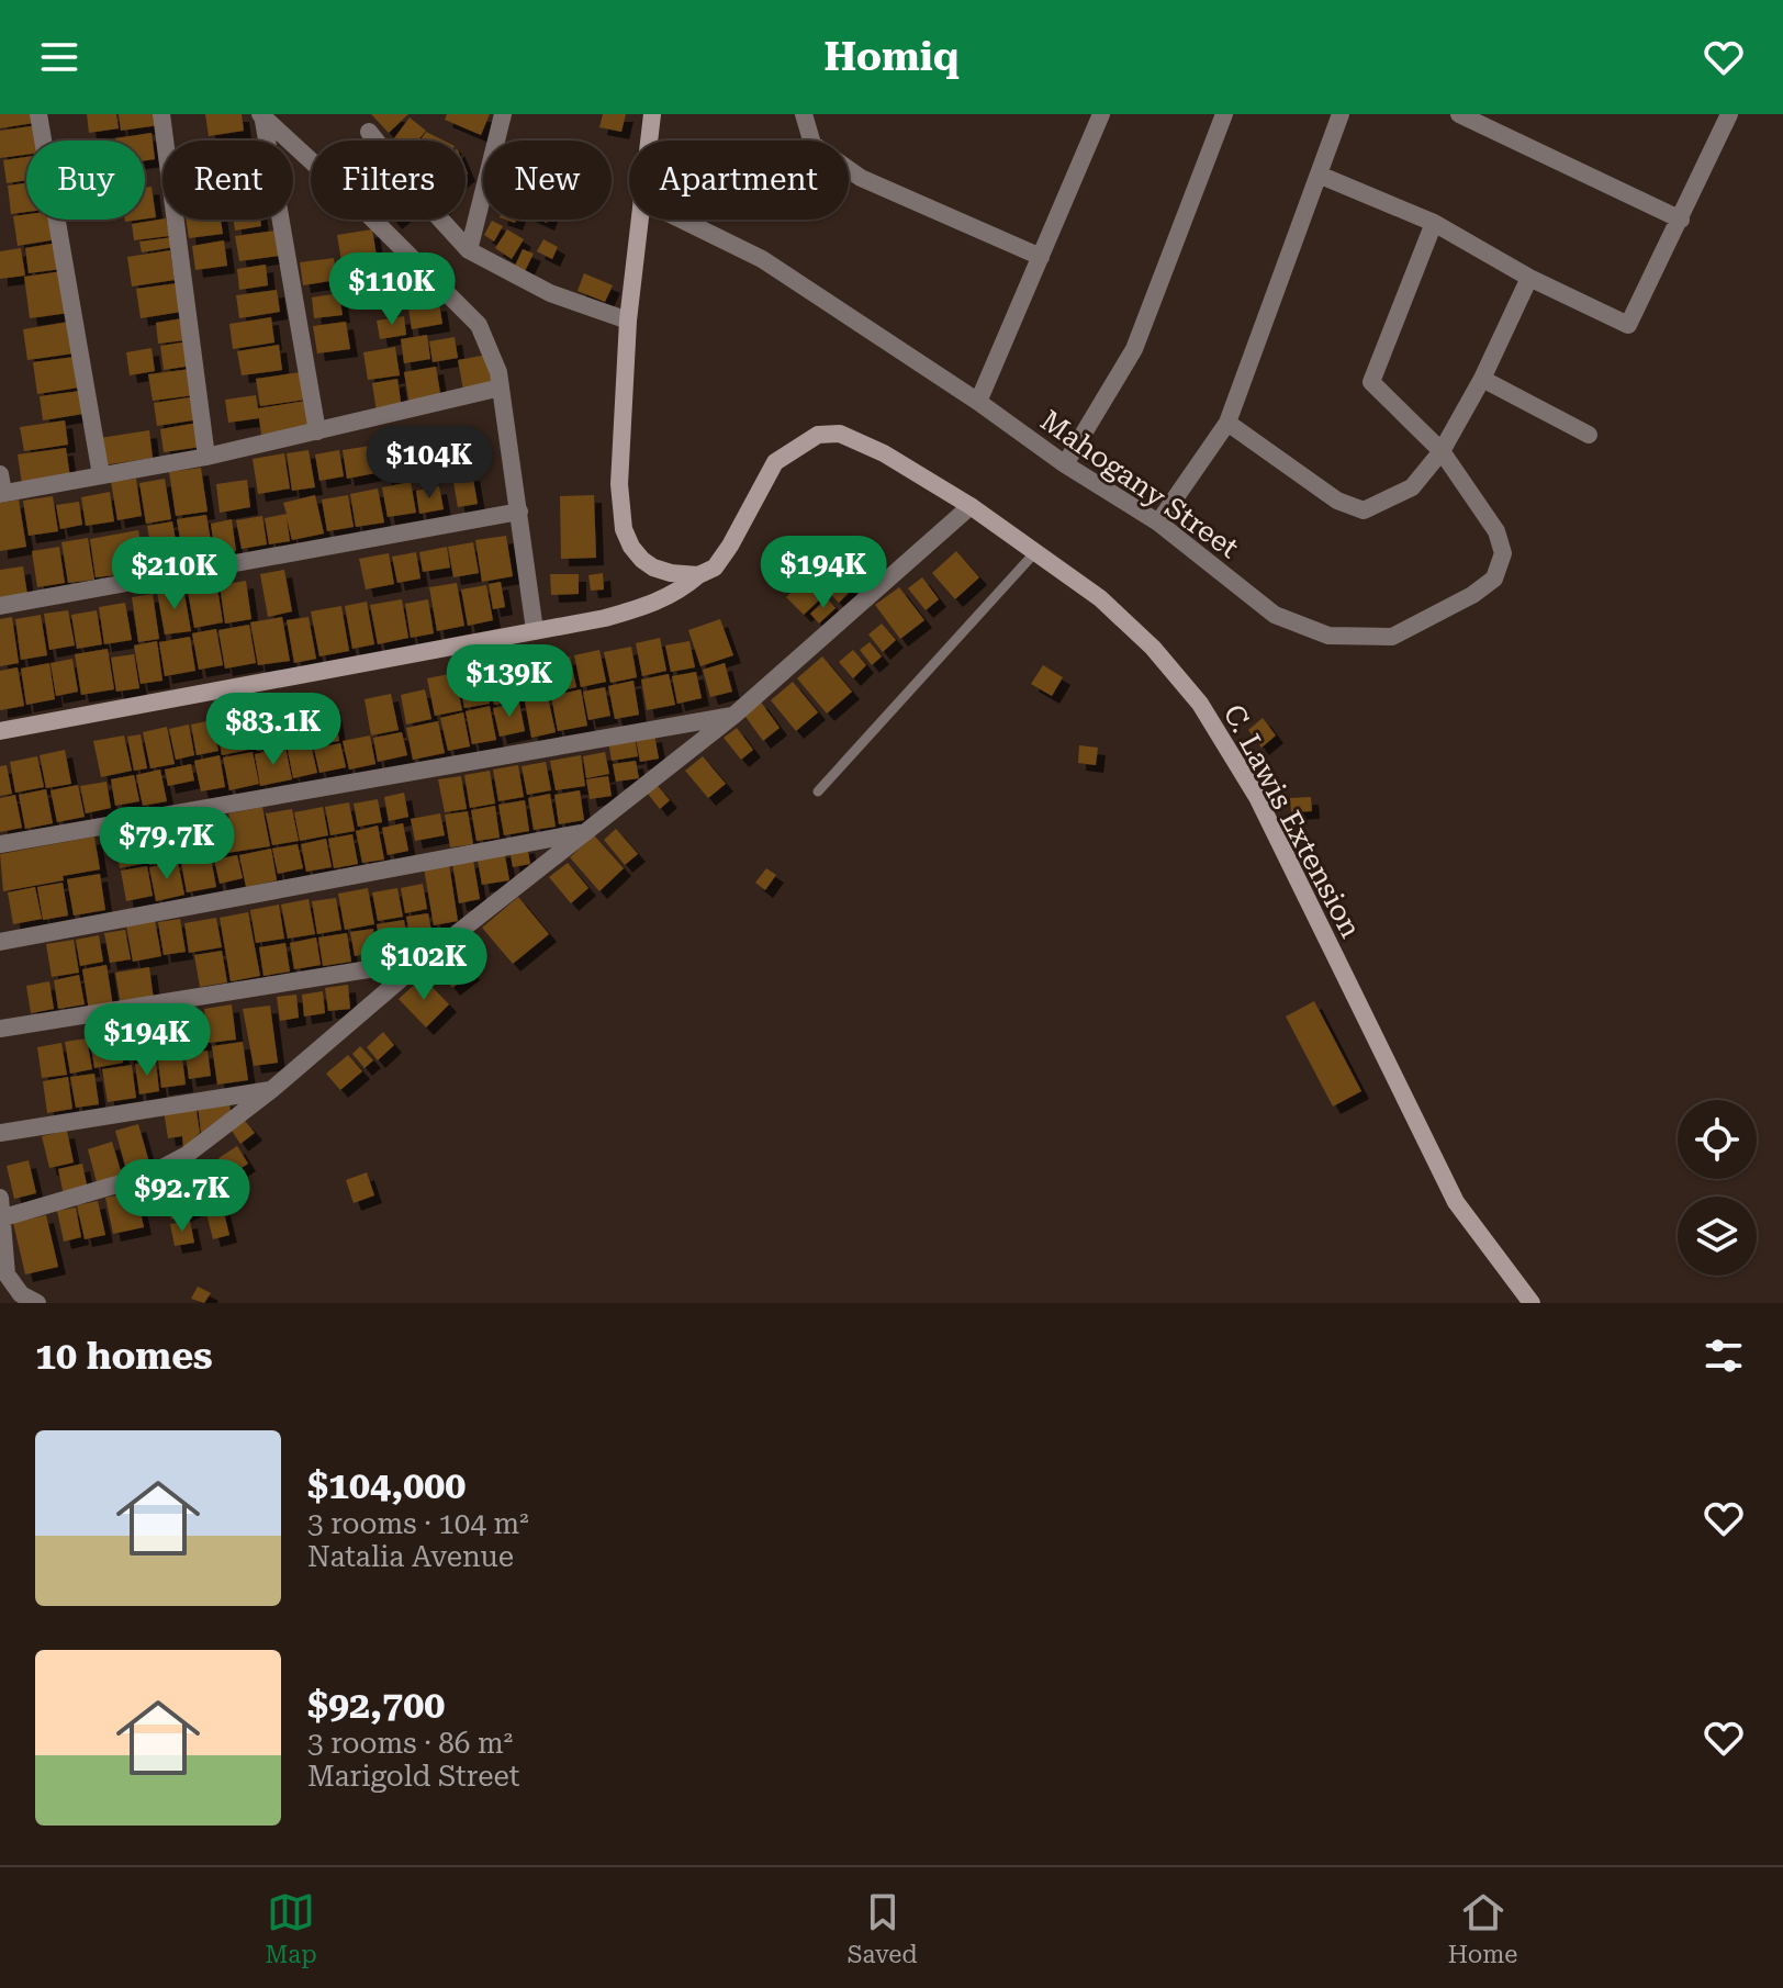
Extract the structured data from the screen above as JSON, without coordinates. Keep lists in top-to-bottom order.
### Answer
{
  "streets": {
    "street": ["Mahogany Street", "C. Lawis Extension"]
  },
  "page": {
    "header": "Homiq",
    "chip": [
      "Buy",
      "Rent",
      "Filters",
      "New",
      "Apartment"
    ],
    "price": [
      "$110K",
      "$104K",
      "$194K",
      "$210K",
      "$139K",
      "$83.1K",
      "$79.7K",
      "$102K",
      "$194K",
      "$92.7K"
    ],
    "heading": "10 homes",
    "list": [
      {
        "name": "$104,000",
        "note": "3 rooms · 104 m² · Natalia Avenue"
      },
      {
        "name": "$92,700",
        "note": "3 rooms · 86 m² · Marigold Street"
      }
    ],
    "tabs": ["Map", "Saved", "Home"]
  }
}
